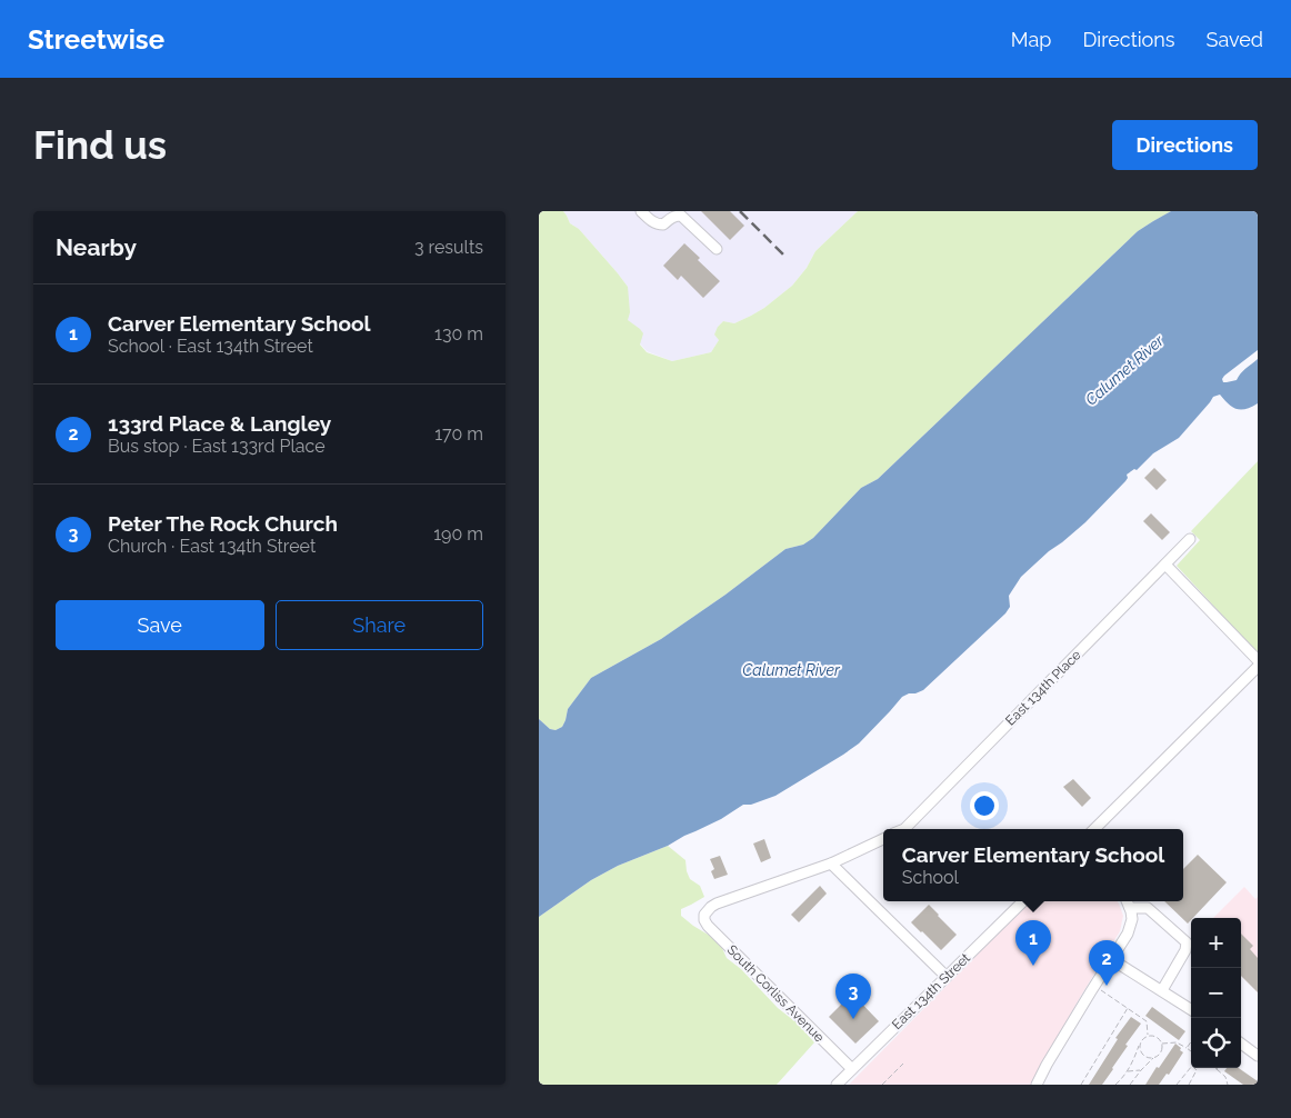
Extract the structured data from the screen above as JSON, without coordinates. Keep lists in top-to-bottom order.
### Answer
{
  "streets": {
    "street": ["East 134th Place", "East 134th Street", "South Corliss Avenue"]
  },
  "crossings": [
    ["East 134th Street", "South Corliss Avenue"]
  ],
  "water": ["Calumet River"],
  "page": {
    "header": "Streetwise",
    "nav": ["Map", "Directions", "Saved"],
    "buttons": [
      "Directions",
      ["Save", "Share"]
    ],
    "title": "Find us",
    "heading": ["Nearby", "3 results"],
    "list": [
      {
        "mark": "1",
        "name": "Carver Elementary School",
        "note": "School · East 134th Street",
        "value": "130 m"
      },
      {
        "mark": "2",
        "name": "133rd Place & Langley",
        "note": "Bus stop · East 133rd Place",
        "value": "170 m"
      },
      {
        "mark": "3",
        "name": "Peter The Rock Church",
        "note": "Church · East 134th Street",
        "value": "190 m"
      }
    ],
    "popup": ["Carver Elementary School", "School"],
    "map_buttons": ["+", "−"],
    "pins": ["1", "2", "3"]
  }
}
